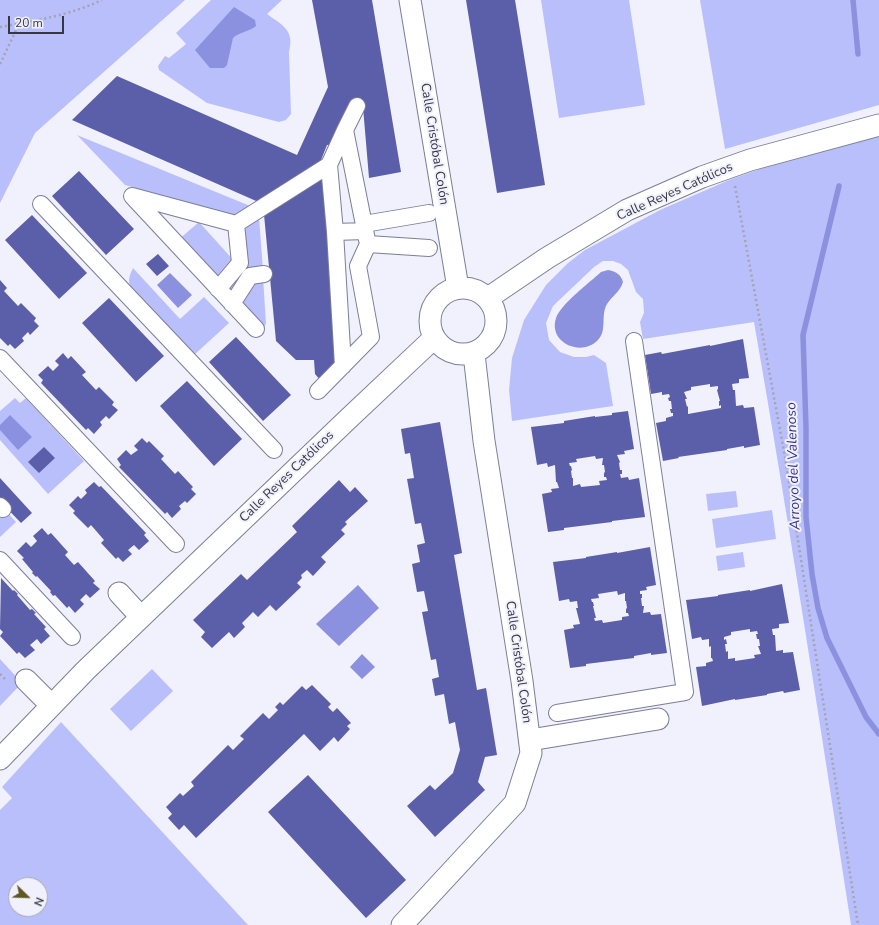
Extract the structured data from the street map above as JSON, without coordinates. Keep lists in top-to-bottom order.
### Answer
{
  "streets": {
    "street": ["Calle Cristóbal Colón", "Calle Reyes Católicos"]
  },
  "crossings": [
    ["Calle Cristóbal Colón", "Calle Reyes Católicos"]
  ],
  "water": ["Arroyo del Valenoso"],
  "scale_bar": "20 m",
  "north": "bottom right"
}
